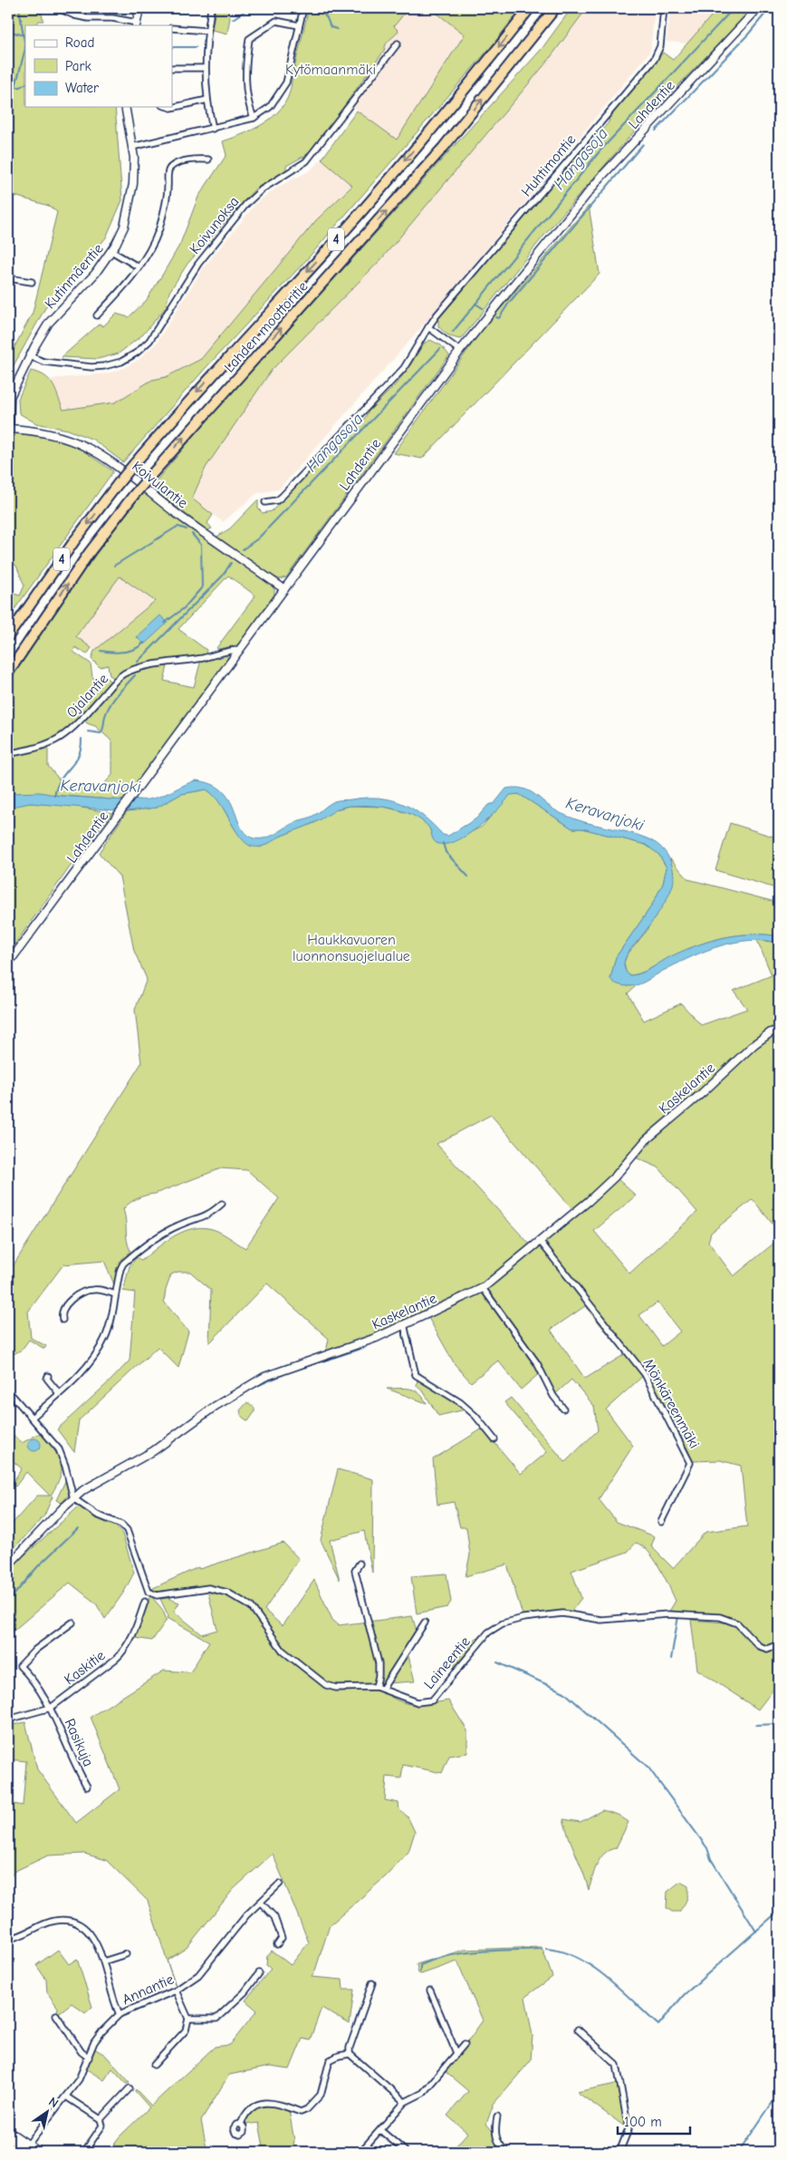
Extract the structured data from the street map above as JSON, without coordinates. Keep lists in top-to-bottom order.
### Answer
{
  "streets": {
    "highway": ["4", "Lahden moottoritie"],
    "street": [
      "Lahdentie",
      "Huhtimontie",
      "Koivunoksa",
      "Kutinmäentie",
      "Koivulantie",
      "Ojalantie",
      "Kaskelantie",
      "Mönkäreenmäki",
      "Laineentie",
      "Kaskitie",
      "Rasikuja",
      "Annantie"
    ]
  },
  "crossings": [
    ["Lahdentie", "Koivulantie"],
    ["Lahdentie", "Ojalantie"],
    ["Koivunoksa", "Kutinmäentie"],
    ["Kutinmäentie", "Koivulantie"],
    ["Kaskelantie", "Mönkäreenmäki"],
    ["Kaskelantie", "Laineentie"],
    ["Kaskitie", "Rasikuja"]
  ],
  "water": ["Hangasoja", "Keravanjoki"],
  "parks": ["Kytömaanmäki", "Haukkavuoren luonnonsuojelualue"],
  "legend": ["Road", "Park", "Water"],
  "scale_bar": "100 m",
  "north": "top right"
}
